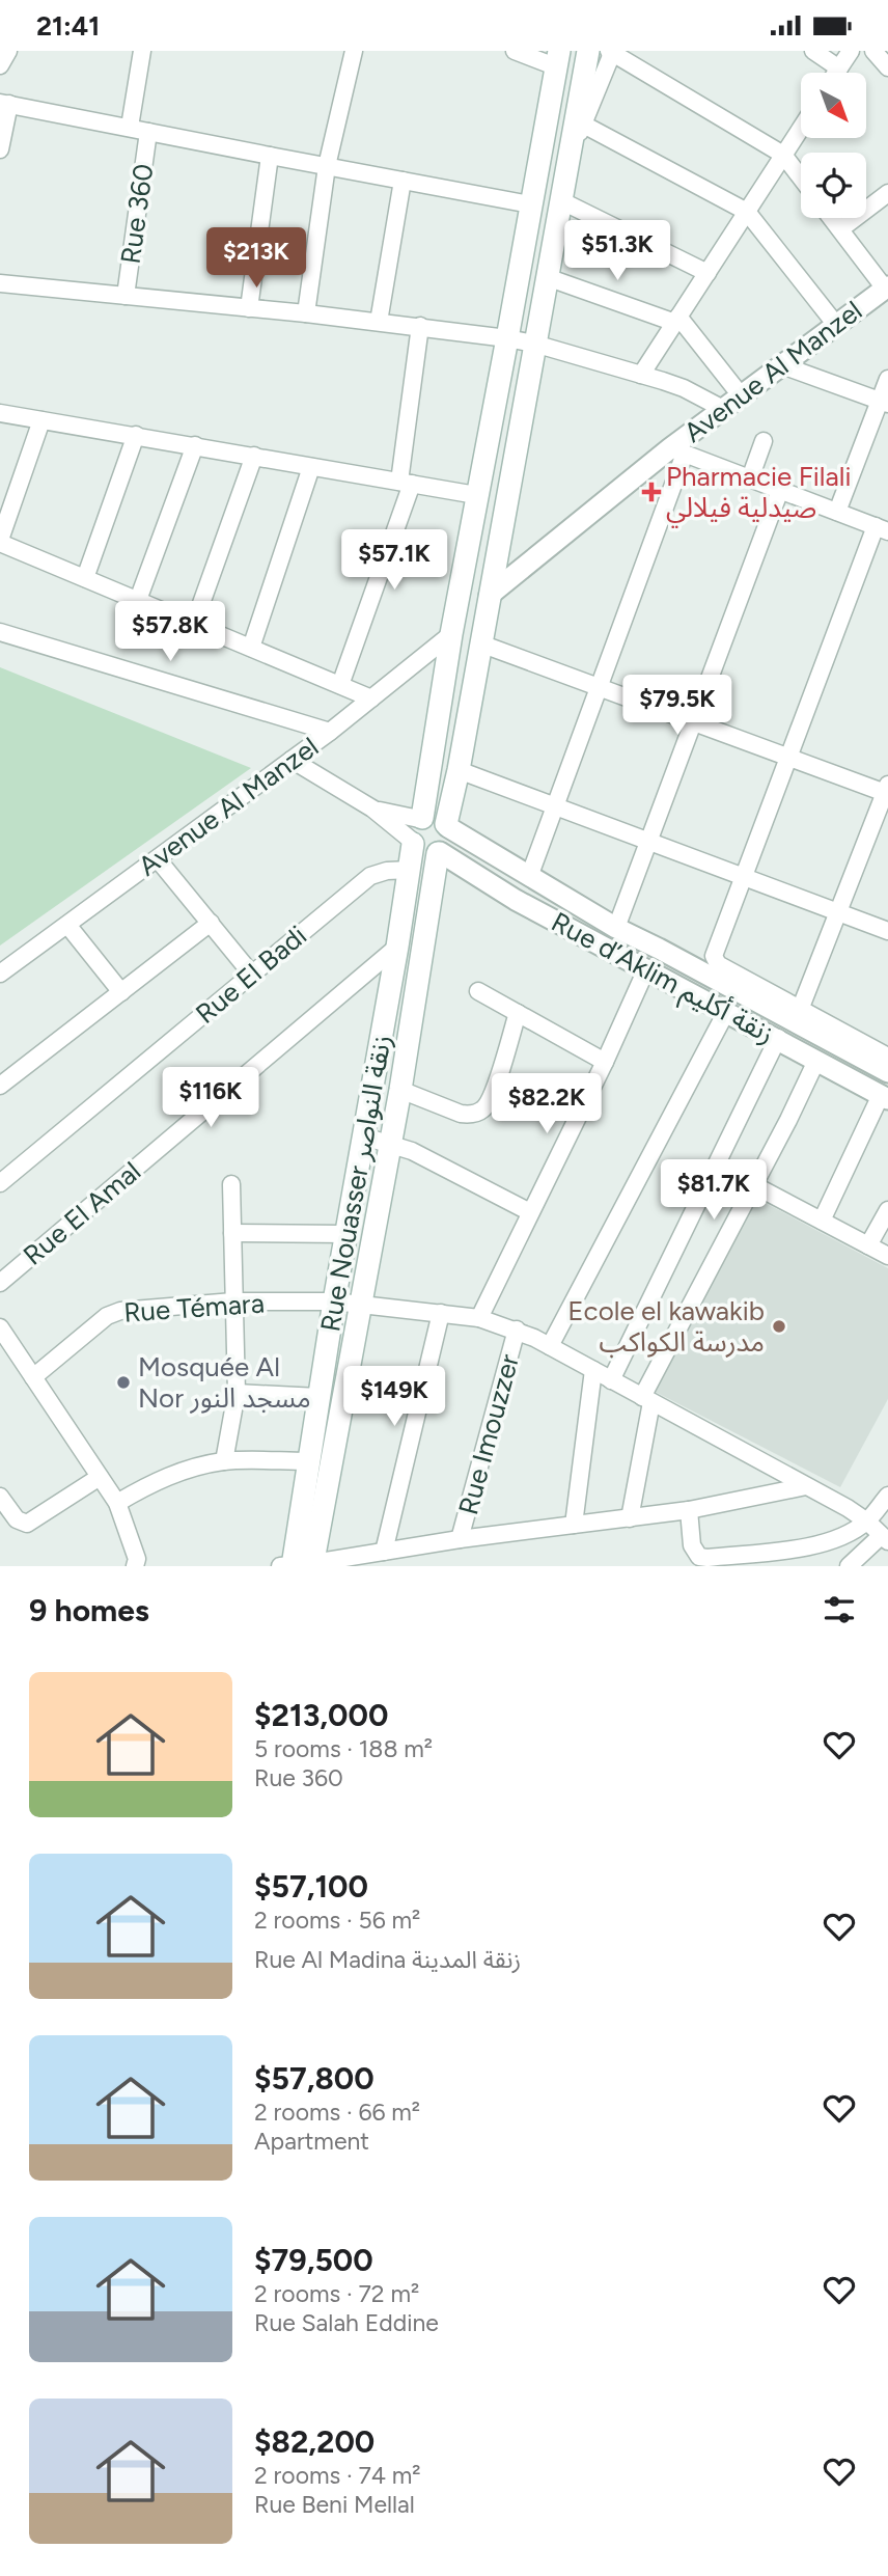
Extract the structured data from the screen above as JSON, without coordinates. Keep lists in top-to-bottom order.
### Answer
{
  "streets": {
    "main road": ["Rue Nouasser زنقة النواصر"],
    "street": [
      "Rue 360",
      "Avenue Al Manzel",
      "Rue El Badi",
      "Rue d’Aklim زنقة أكليم",
      "Rue El Amal",
      "Rue Témara",
      "Rue Imouzzer"
    ]
  },
  "crossings": [
    ["Rue El Badi", "Rue Nouasser زنقة النواصر"],
    ["Rue d’Aklim زنقة أكليم", "Rue Nouasser زنقة النواصر"],
    ["Rue Nouasser زنقة النواصر", "Rue El Amal"],
    ["Rue Nouasser زنقة النواصر", "Rue Témara"],
    ["Rue Témara", "Rue Imouzzer"]
  ],
  "places": {
    "health": ["Pharmacie Filali صيدلية فيلالي"],
    "other": ["Ecole el kawakib مدرسة الكواكب", "Mosquée Al Nor مسجد النور"]
  },
  "north": "bottom right",
  "page": {
    "status": "21:41",
    "price": [
      "$51.3K",
      "$213K",
      "$57.1K",
      "$57.8K",
      "$79.5K",
      "$116K",
      "$82.2K",
      "$81.7K",
      "$149K"
    ],
    "heading": "9 homes",
    "list": [
      {
        "name": "$213,000",
        "note": "5 rooms · 188 m² · Rue 360"
      },
      {
        "name": "$57,100",
        "note": "2 rooms · 56 m² · Rue Al Madina زنقة المدينة"
      },
      {
        "name": "$57,800",
        "note": "2 rooms · 66 m² · Apartment"
      },
      {
        "name": "$79,500",
        "note": "2 rooms · 72 m² · Rue Salah Eddine"
      },
      {
        "name": "$82,200",
        "note": "2 rooms · 74 m² · Rue Beni Mellal"
      }
    ]
  }
}
